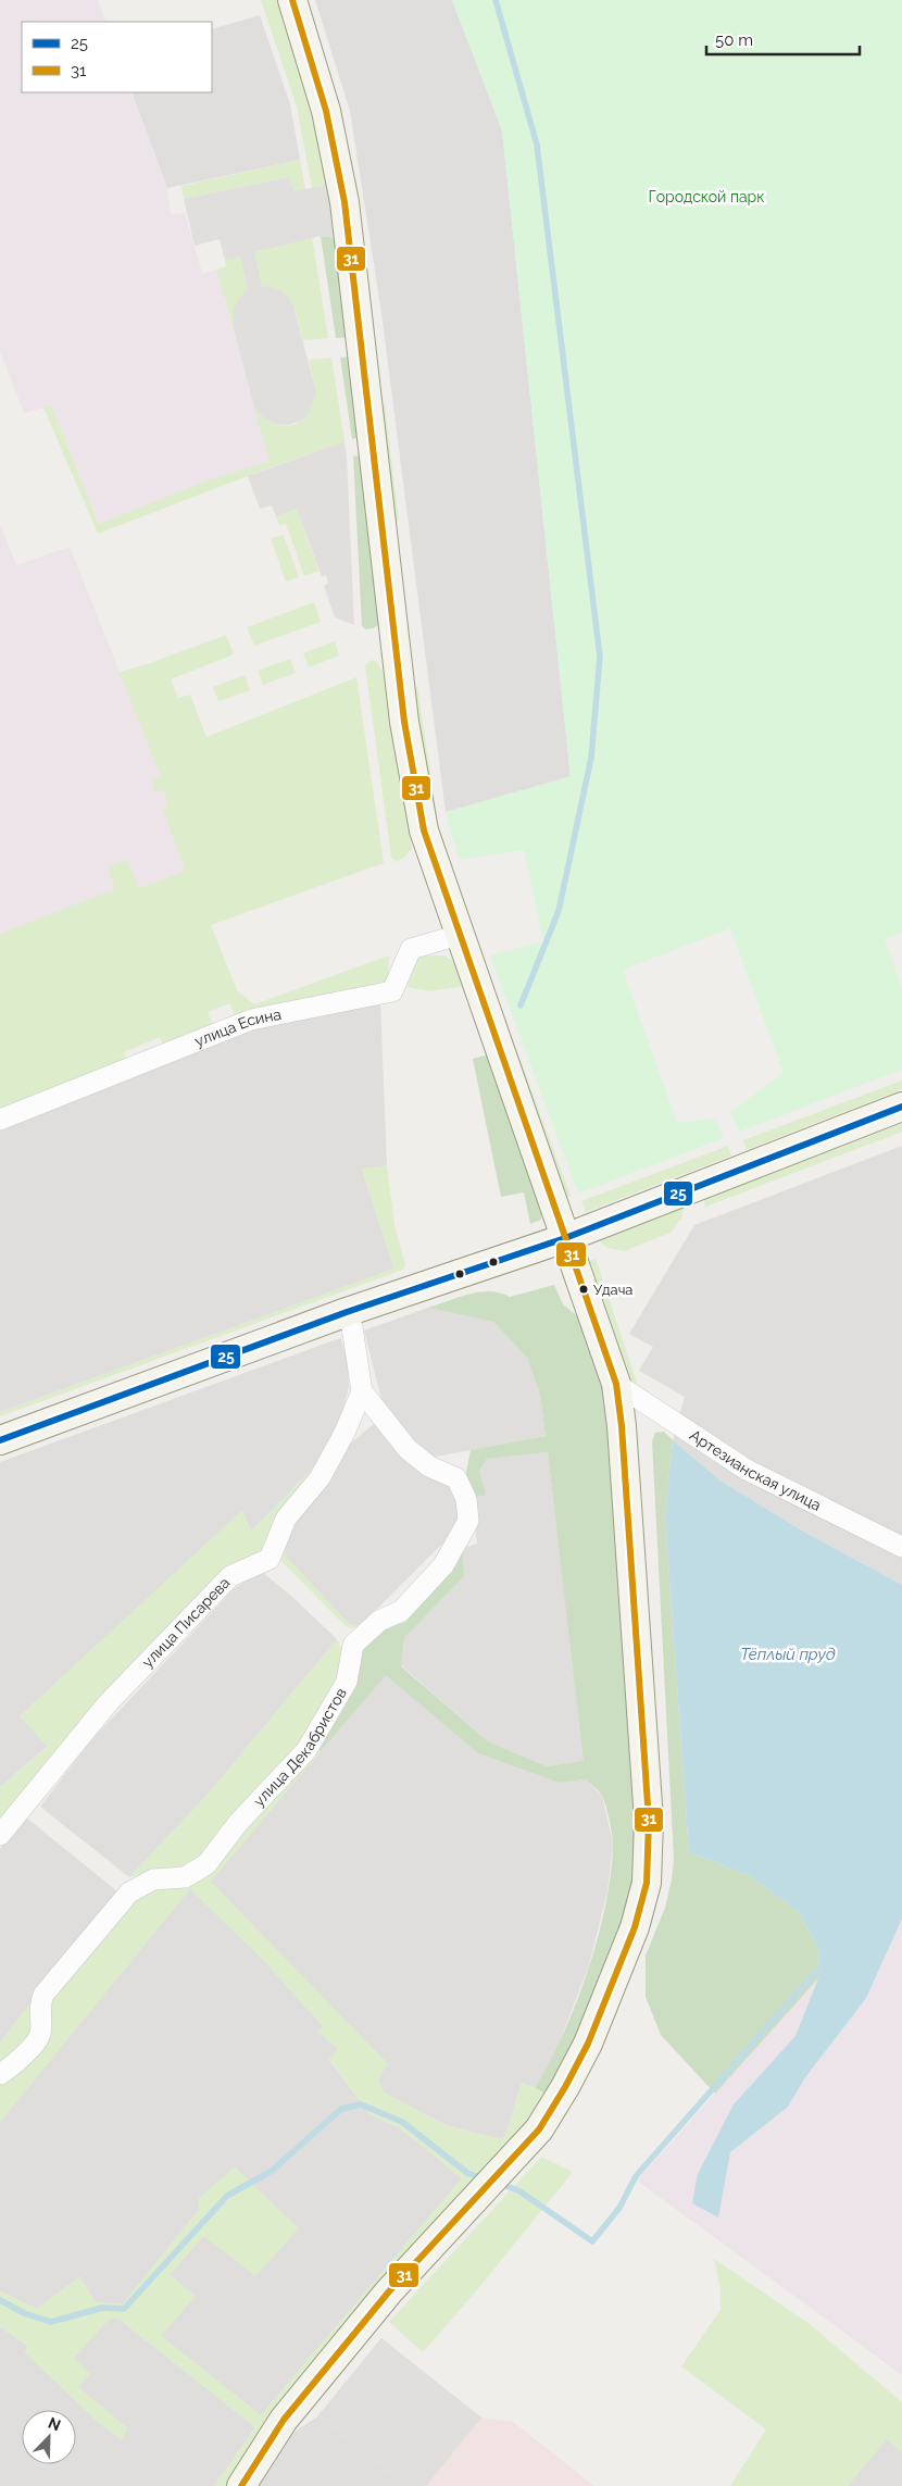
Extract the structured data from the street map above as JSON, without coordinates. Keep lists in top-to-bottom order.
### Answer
{
  "streets": {
    "street": [
      "улица Есина",
      "Артезианская улица",
      "улица Писарева",
      "улица Декабристов"
    ]
  },
  "crossings": [
    ["улица Писарева", "улица Декабристов"]
  ],
  "water": ["Тёплый пруд"],
  "parks": ["Городской парк"],
  "places": ["Удача"],
  "lines": ["transit line 31", "transit line 25"],
  "legend": ["25", "31"],
  "scale_bar": "50 m",
  "north": "top right"
}
